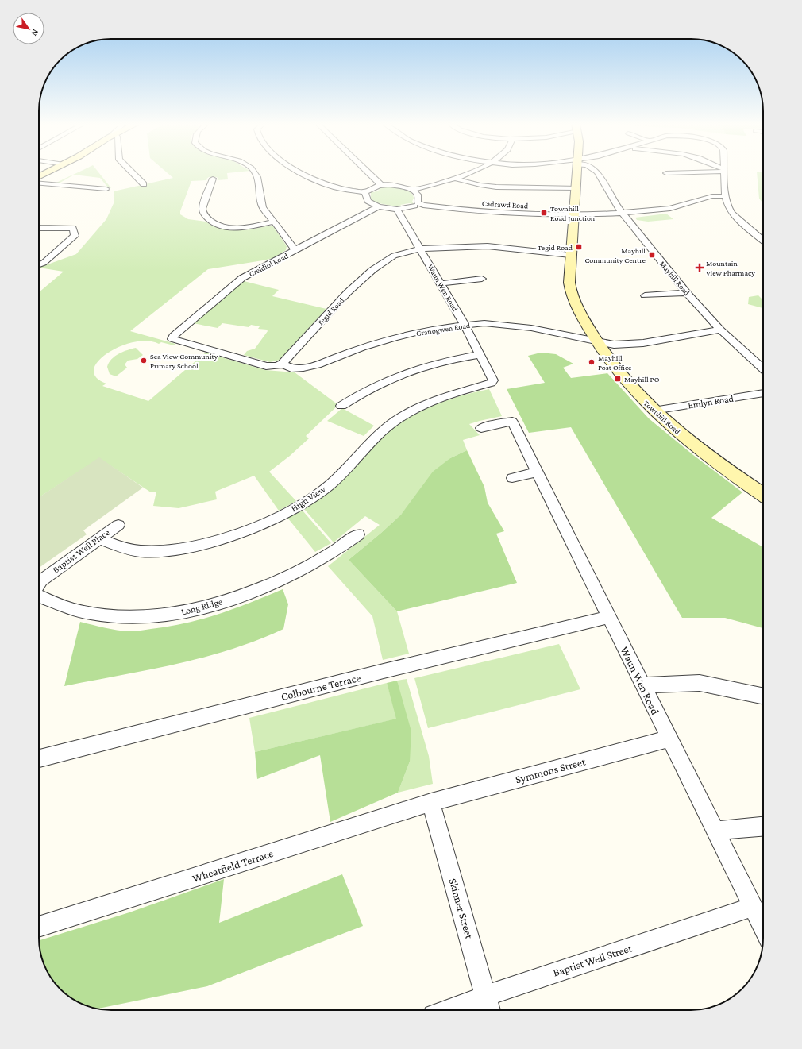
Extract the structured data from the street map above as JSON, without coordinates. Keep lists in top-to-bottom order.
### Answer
{
  "streets": {
    "street": [
      "Cadrawd Road",
      "Creidiol Road",
      "Mayhill Road",
      "Waun Wen Road",
      "Tegid Road",
      "Granogwen Road",
      "Emlyn Road",
      "Townhill Road",
      "High View",
      "Baptist Well Place",
      "Long Ridge",
      "Colbourne Terrace",
      "Symmons Street",
      "Wheatfield Terrace",
      "Skinner Street",
      "Baptist Well Street"
    ]
  },
  "crossings": [
    ["Cadrawd Road", "Mayhill Road"],
    ["Cadrawd Road", "Townhill Road"],
    ["Creidiol Road", "Granogwen Road"],
    ["Mayhill Road", "Granogwen Road"],
    ["Waun Wen Road", "Tegid Road"],
    ["Waun Wen Road", "Granogwen Road"],
    ["Waun Wen Road", "High View"],
    ["Waun Wen Road", "Colbourne Terrace"],
    ["Waun Wen Road", "Symmons Street"],
    ["Waun Wen Road", "Baptist Well Street"],
    ["Tegid Road", "Granogwen Road"],
    ["Tegid Road", "Townhill Road"],
    ["Granogwen Road", "Townhill Road"],
    ["Emlyn Road", "Townhill Road"],
    ["High View", "Baptist Well Place"],
    ["Symmons Street", "Wheatfield Terrace"],
    ["Symmons Street", "Skinner Street"],
    ["Wheatfield Terrace", "Skinner Street"],
    ["Skinner Street", "Baptist Well Street"]
  ],
  "places": {
    "transit": [
      "Townhill Road Junction",
      "Tegid Road",
      "Mayhill Community Centre",
      "Mayhill PO"
    ],
    "health": ["Mountain View Pharmacy"],
    "other": ["Sea View Community Primary School", "Mayhill Post Office"]
  },
  "north": "bottom right"
}
